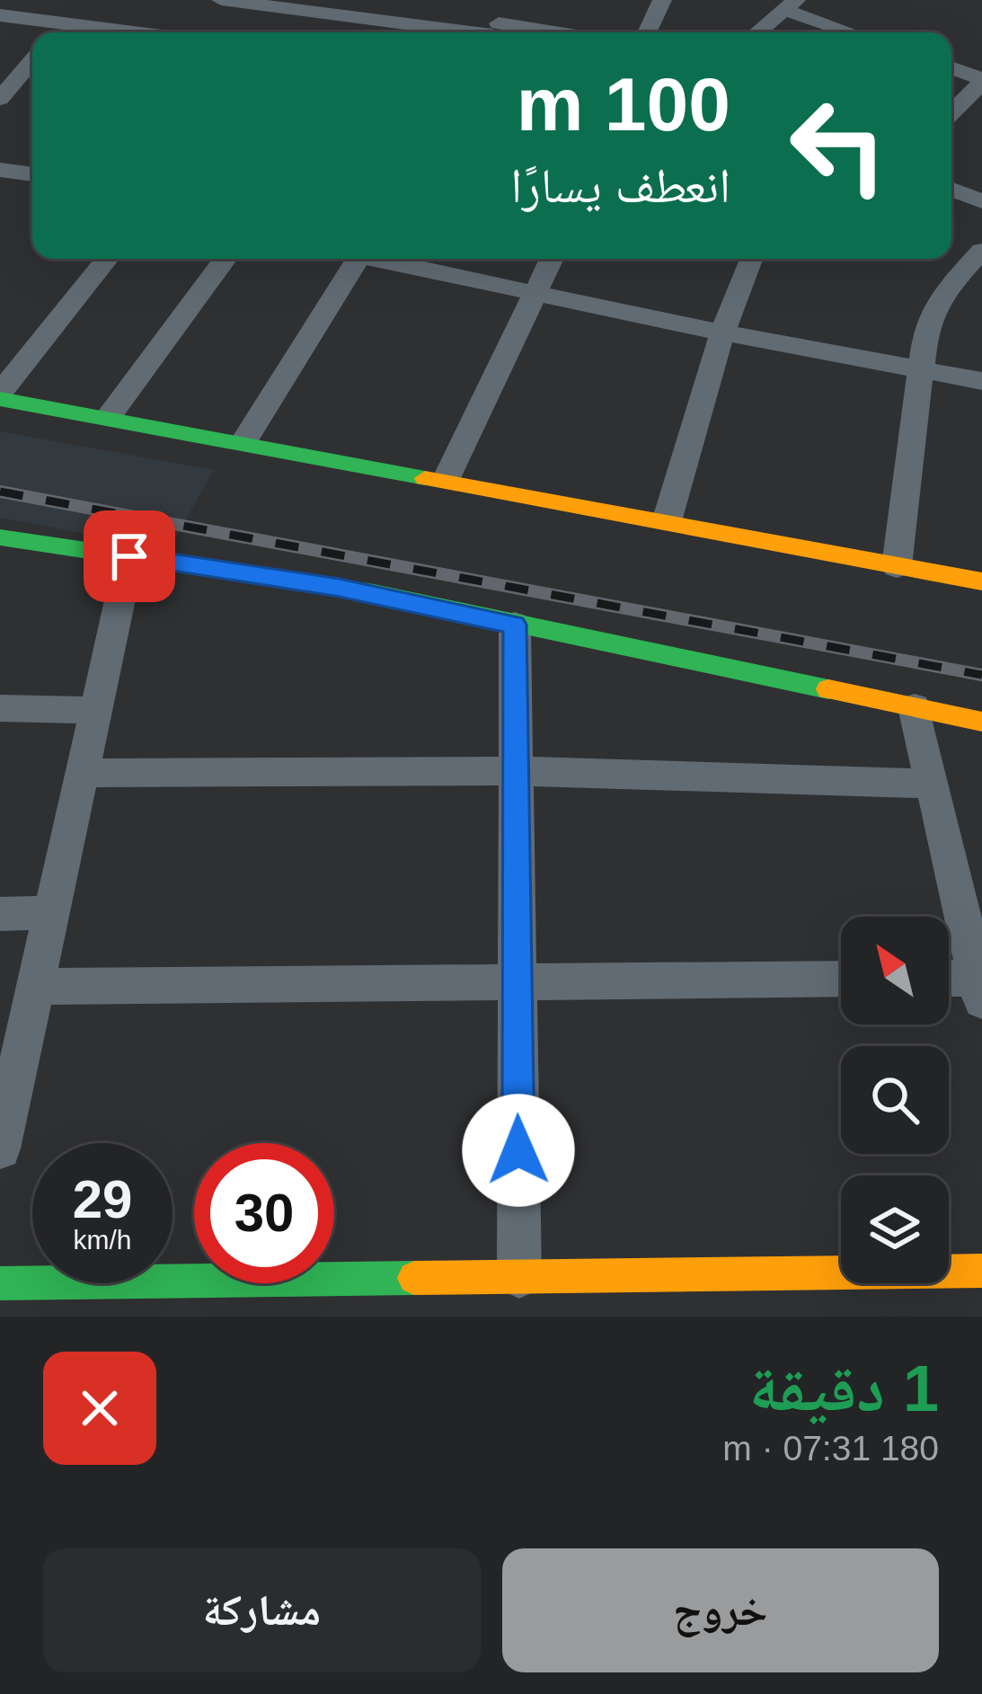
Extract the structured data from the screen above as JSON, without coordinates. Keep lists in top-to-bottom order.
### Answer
{
  "north": "top left",
  "page": {
    "turn": ["100 m", "انعطف يسارًا"],
    "speed": "29 km/h",
    "limit": "30",
    "heading": ["1 دقيقة", "180 m · 07:31"],
    "buttons": ["خروج", "مشاركة"]
  }
}
